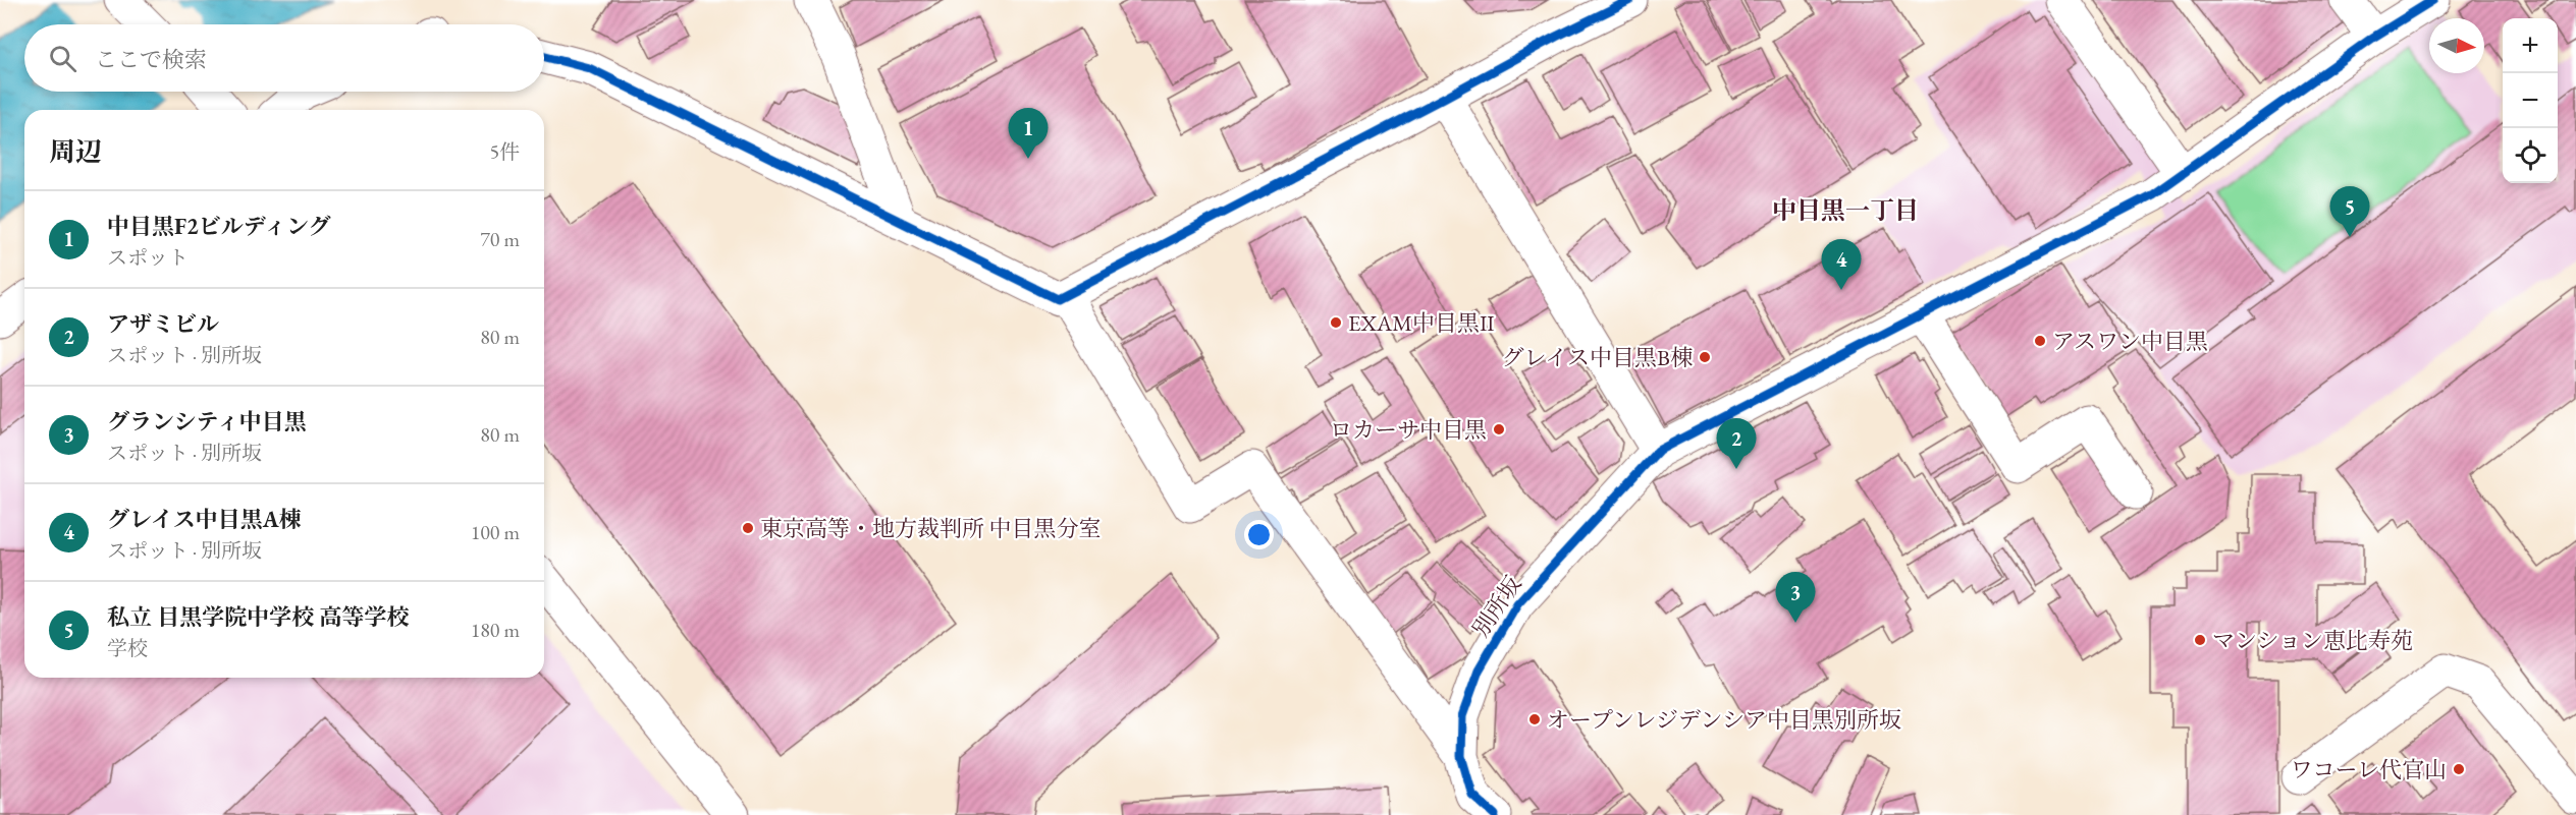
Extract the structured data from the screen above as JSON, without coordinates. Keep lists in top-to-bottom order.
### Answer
{
  "streets": {
    "street": ["別所坂"]
  },
  "districts": ["中目黒一丁目"],
  "places": [
    "EXAM中目黒Ⅱ",
    "アスワン中目黒",
    "グレイス中目黒B棟",
    "ロカーサ中目黒",
    "東京高等・地方裁判所 中目黒分室",
    "マンション恵比寿苑",
    "オープンレジデンシア中目黒別所坂",
    "ワコーレ代官山"
  ],
  "north": "right",
  "page": {
    "map_buttons": ["+", "−"],
    "search": "ここで検索",
    "pins": [
      "1",
      "5",
      "4",
      "2",
      "3"
    ],
    "heading": ["周辺", "5件"],
    "list": [
      {
        "mark": "1",
        "name": "中目黒F2ビルディング",
        "note": "スポット",
        "value": "70 m"
      },
      {
        "mark": "2",
        "name": "アザミビル",
        "note": "スポット · 別所坂",
        "value": "80 m"
      },
      {
        "mark": "3",
        "name": "グランシティ中目黒",
        "note": "スポット · 別所坂",
        "value": "80 m"
      },
      {
        "mark": "4",
        "name": "グレイス中目黒A棟",
        "note": "スポット · 別所坂",
        "value": "100 m"
      },
      {
        "mark": "5",
        "name": "私立 目黒学院中学校 高等学校",
        "note": "学校",
        "value": "180 m"
      }
    ]
  }
}
